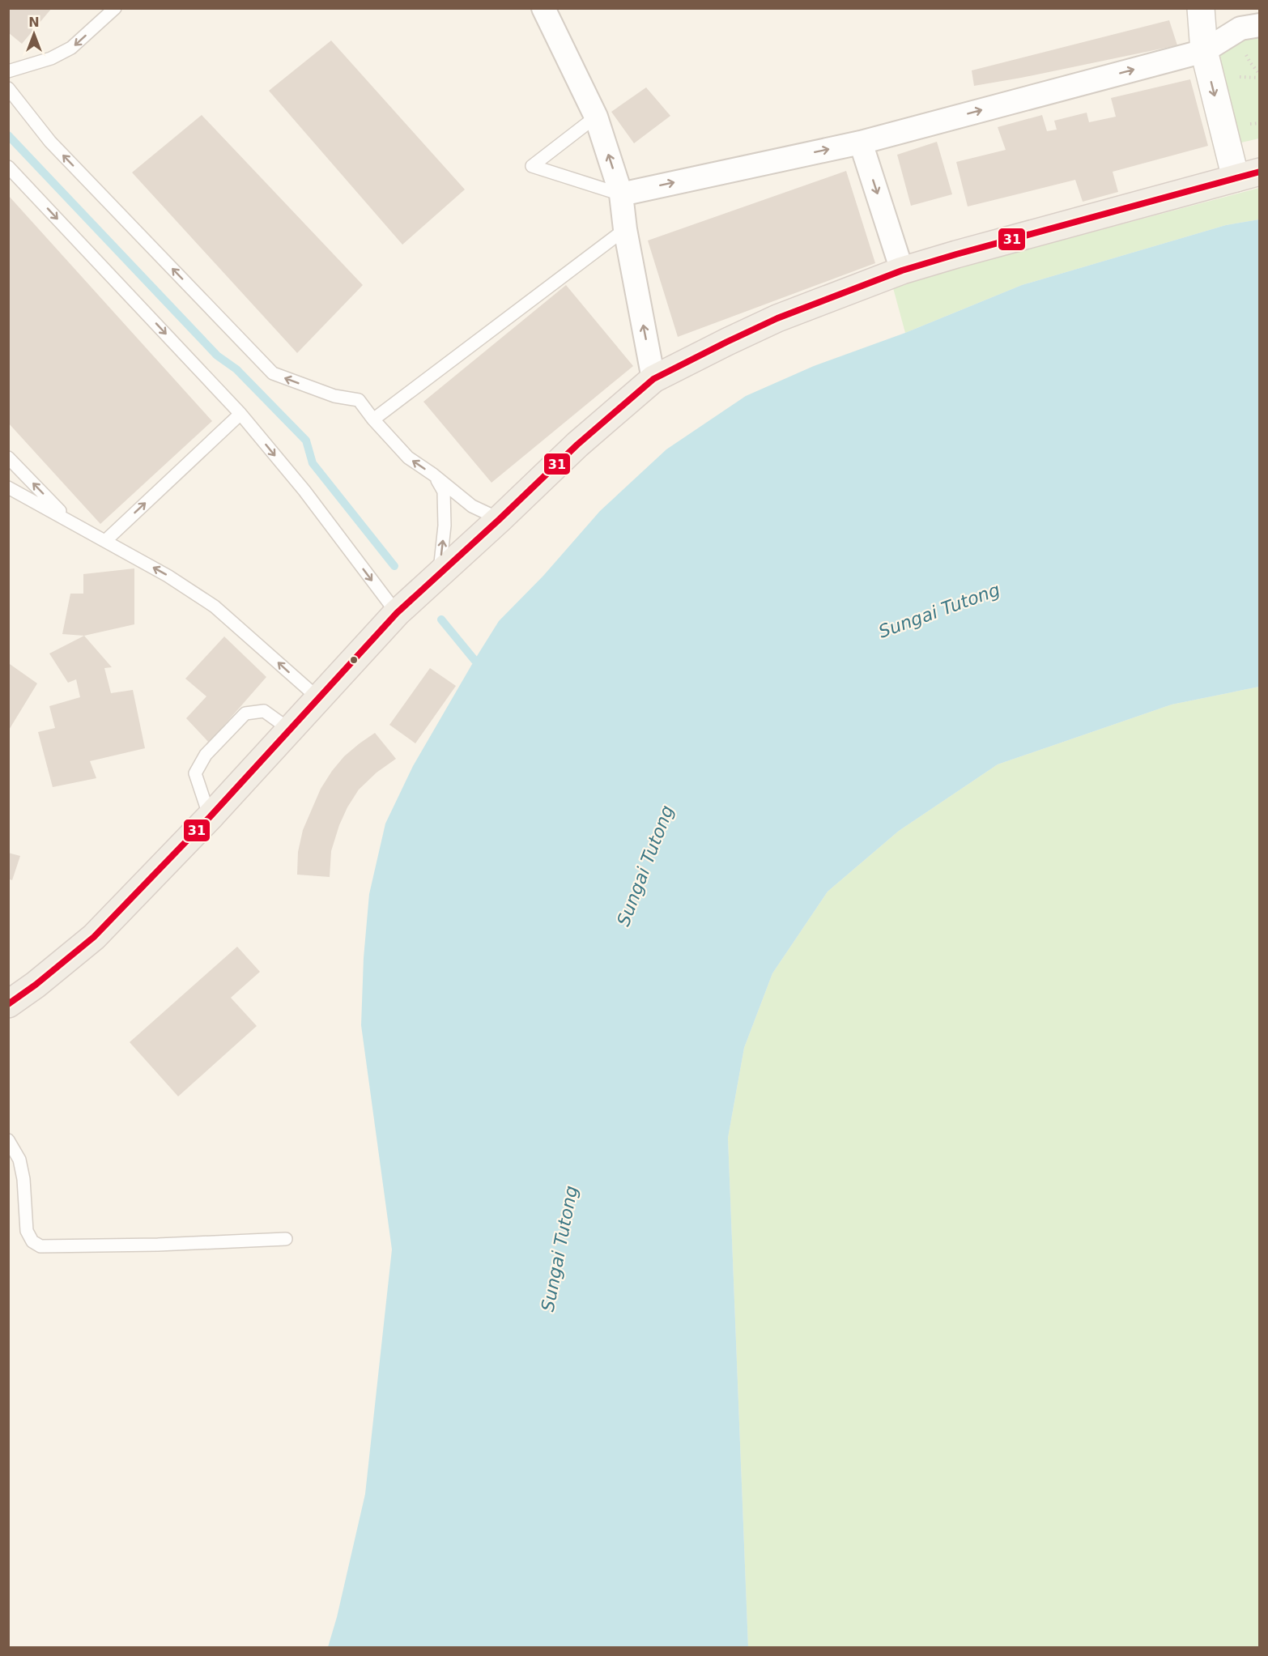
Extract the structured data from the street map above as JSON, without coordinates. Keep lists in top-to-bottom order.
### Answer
{
  "water": ["Sungai Tutong"],
  "lines": ["transit line 31"],
  "north": "top"
}
